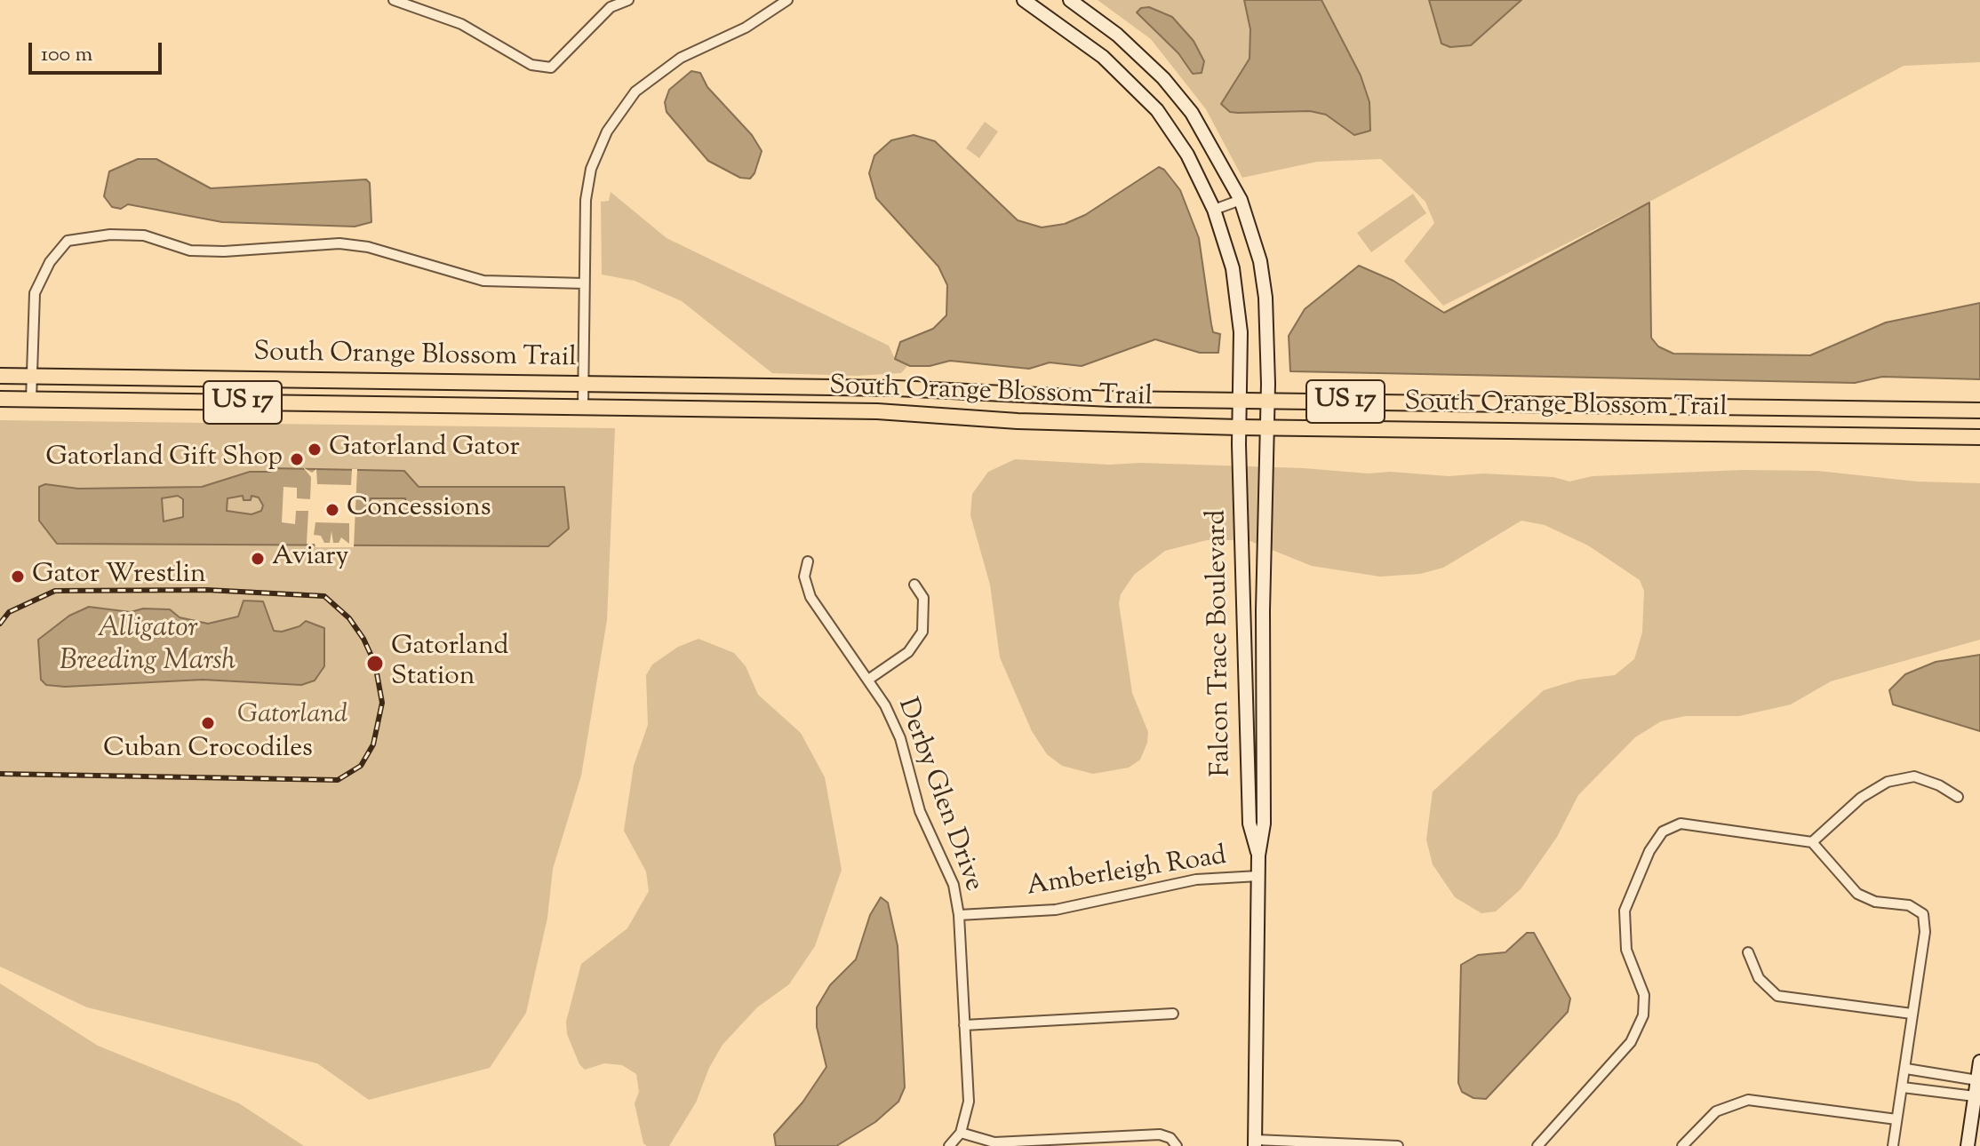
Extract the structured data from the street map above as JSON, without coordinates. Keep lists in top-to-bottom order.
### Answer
{
  "streets": {
    "main road": ["South Orange Blossom Trail", "US 17"],
    "street": ["Falcon Trace Boulevard", "Derby Glen Drive", "Amberleigh Road"]
  },
  "crossings": [
    ["South Orange Blossom Trail", "Falcon Trace Boulevard"],
    ["Falcon Trace Boulevard", "Amberleigh Road"],
    ["Derby Glen Drive", "Amberleigh Road"]
  ],
  "water": ["Alligator Breeding Marsh"],
  "parks": ["Gatorland"],
  "places": [
    "Gatorland Gator",
    "Gatorland Gift Shop",
    "Concessions",
    "Aviary",
    "Gator Wrestlin",
    "Gatorland Station",
    "Cuban Crocodiles"
  ],
  "scale_bar": "100 m"
}
